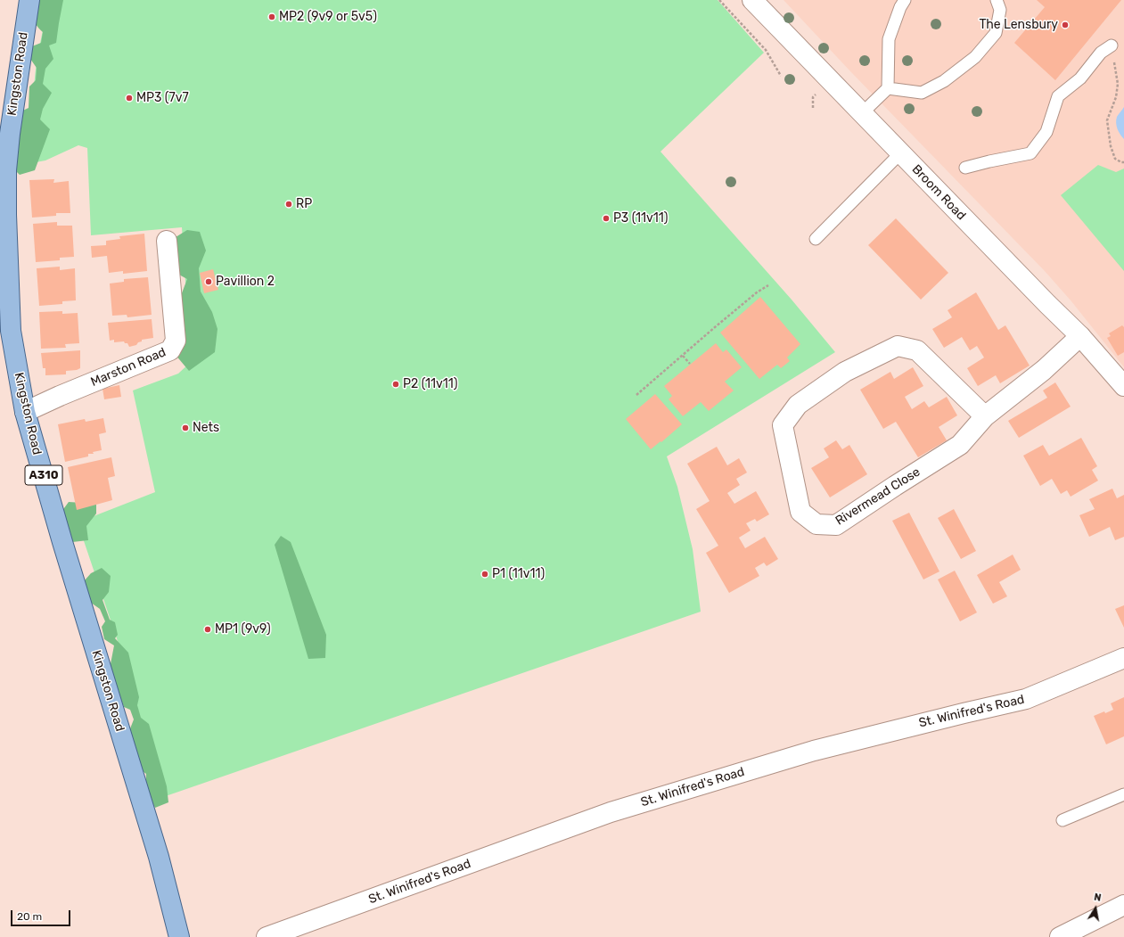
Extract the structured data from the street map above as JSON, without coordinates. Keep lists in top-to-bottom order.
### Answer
{
  "streets": {
    "main road": ["Kingston Road", "A310"],
    "street": [
      "Broom Road",
      "Marston Road",
      "Rivermead Close",
      "St. Winifred's Road"
    ]
  },
  "crossings": [
    ["Kingston Road", "Marston Road"],
    ["Broom Road", "Rivermead Close"]
  ],
  "places": [
    "MP2 (9v9 or 5v5)",
    "The Lensbury",
    "MP3 (7v7",
    "RP",
    "P3 (11v11)",
    "Pavillion 2",
    "P2 (11v11)",
    "Nets",
    "P1 (11v11)",
    "MP1 (9v9)"
  ],
  "scale_bar": "20 m",
  "north": "top"
}
